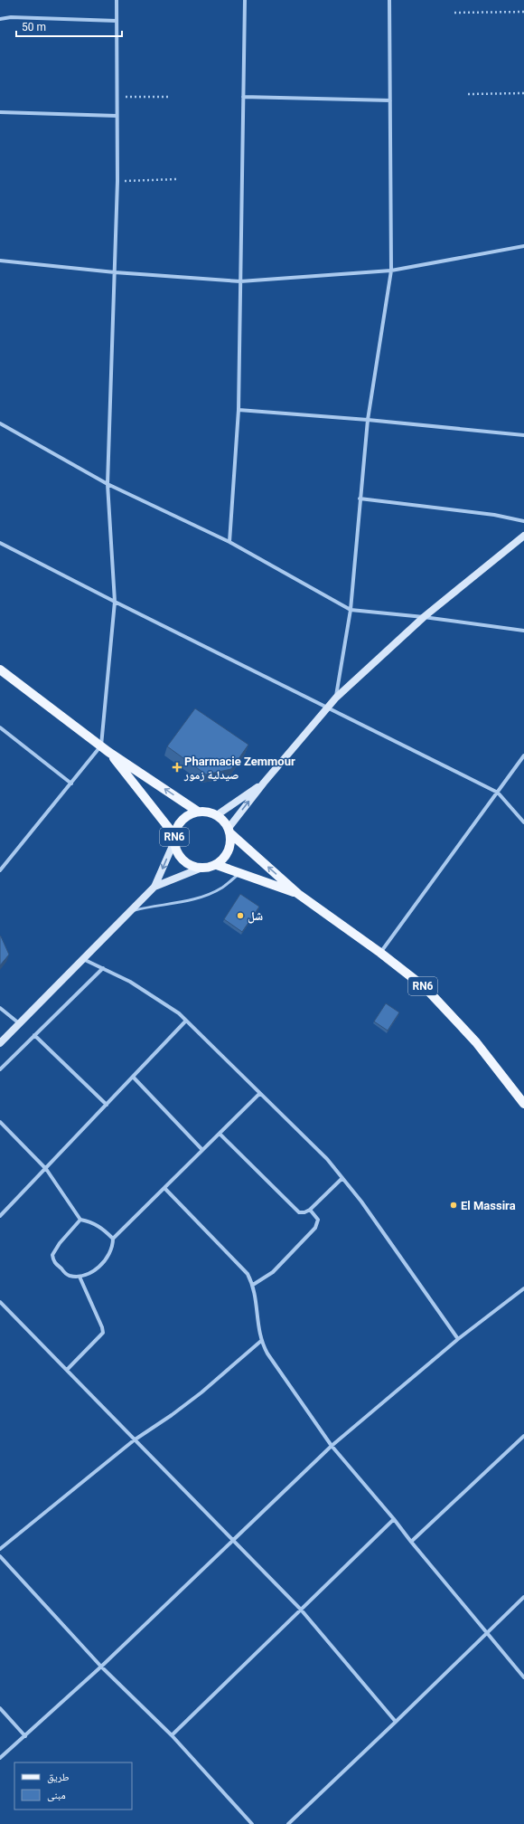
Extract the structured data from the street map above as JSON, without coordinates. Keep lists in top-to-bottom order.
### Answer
{
  "streets": {
    "main road": ["RN6"]
  },
  "places": {
    "health": ["Pharmacie Zemmour صيدلية زمور"],
    "other": ["شل", "El Massira"]
  },
  "legend": ["طريق", "مبنى"],
  "scale_bar": "50 m"
}
